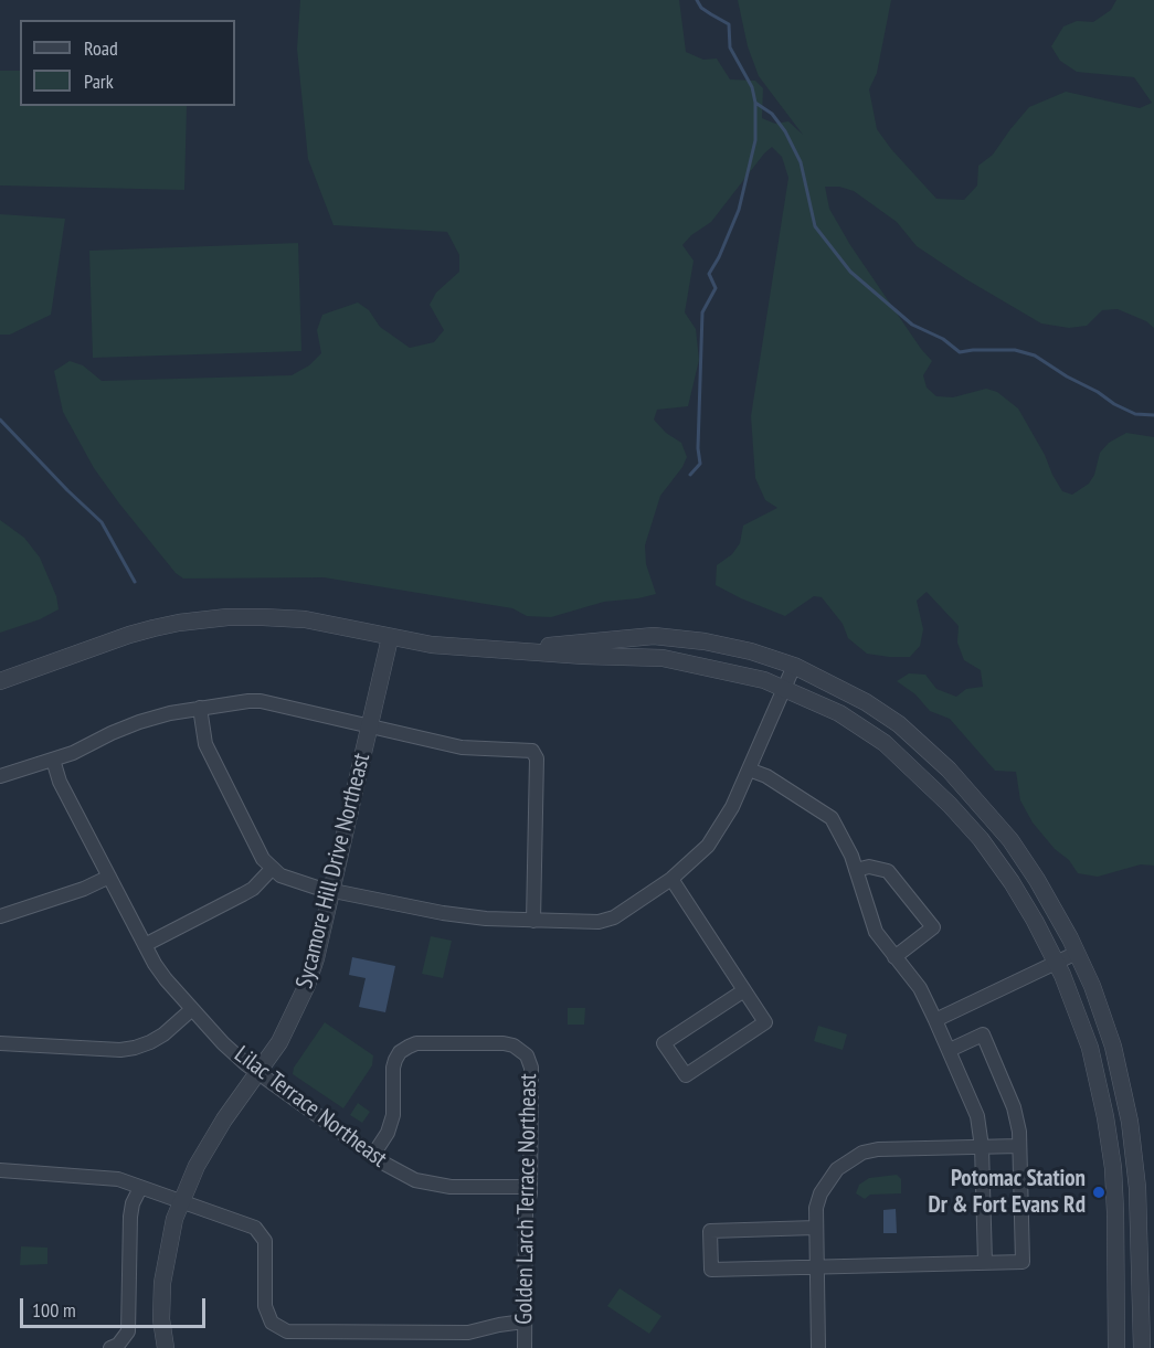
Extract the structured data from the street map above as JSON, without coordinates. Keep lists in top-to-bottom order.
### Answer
{
  "streets": {
    "street": ["Sycamore Hill Drive Northeast", "Lilac Terrace Northeast", "Golden Larch Terrace Northeast"]
  },
  "crossings": [
    ["Sycamore Hill Drive Northeast", "Lilac Terrace Northeast"],
    ["Lilac Terrace Northeast", "Golden Larch Terrace Northeast"]
  ],
  "places": ["Potomac Station Dr & Fort Evans Rd"],
  "legend": ["Road", "Park"],
  "scale_bar": "100 m"
}
